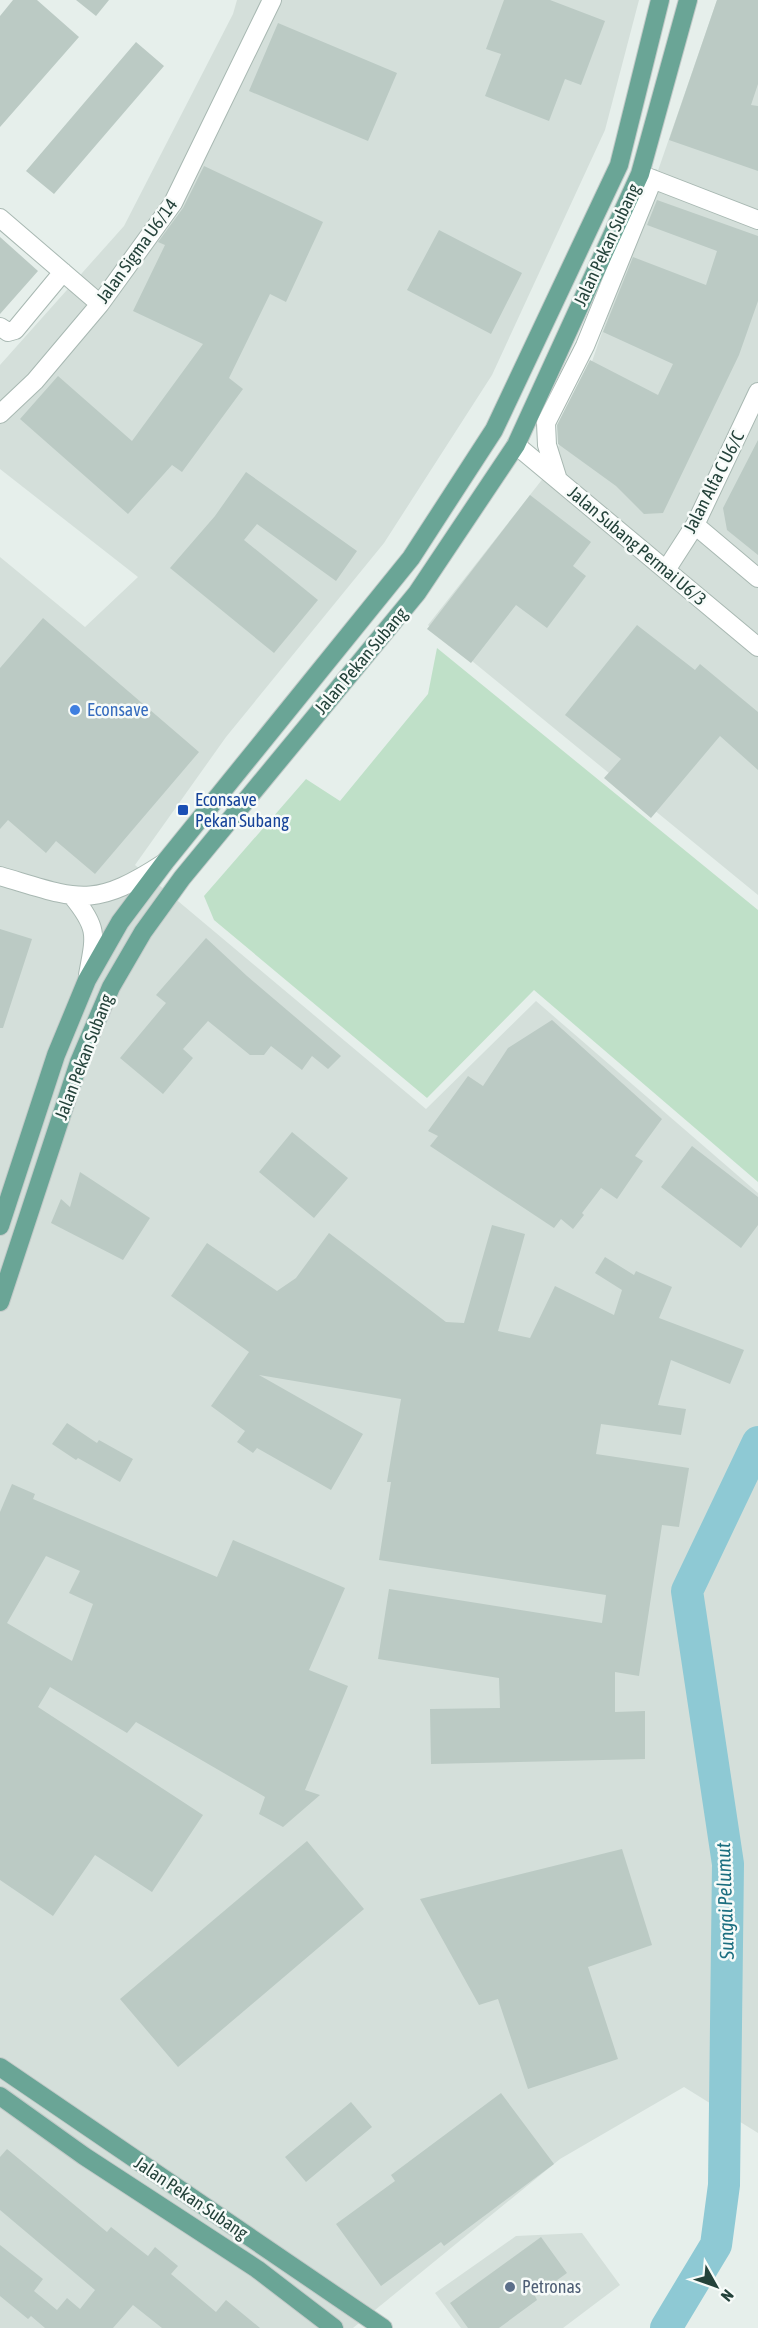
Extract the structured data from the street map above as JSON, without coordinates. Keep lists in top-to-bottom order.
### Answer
{
  "streets": {
    "main road": ["Jalan Pekan Subang"],
    "street": ["Jalan Sigma U6/14", "Jalan Alfa C U6/C", "Jalan Subang Permai U6/3"]
  },
  "crossings": [
    ["Jalan Pekan Subang", "Jalan Subang Permai U6/3"],
    ["Jalan Alfa C U6/C", "Jalan Subang Permai U6/3"]
  ],
  "water": ["Sungai Pelumut"],
  "places": {
    "other": ["Econsave", "Petronas"],
    "transit": ["Econsave Pekan Subang"]
  },
  "north": "bottom right"
}
